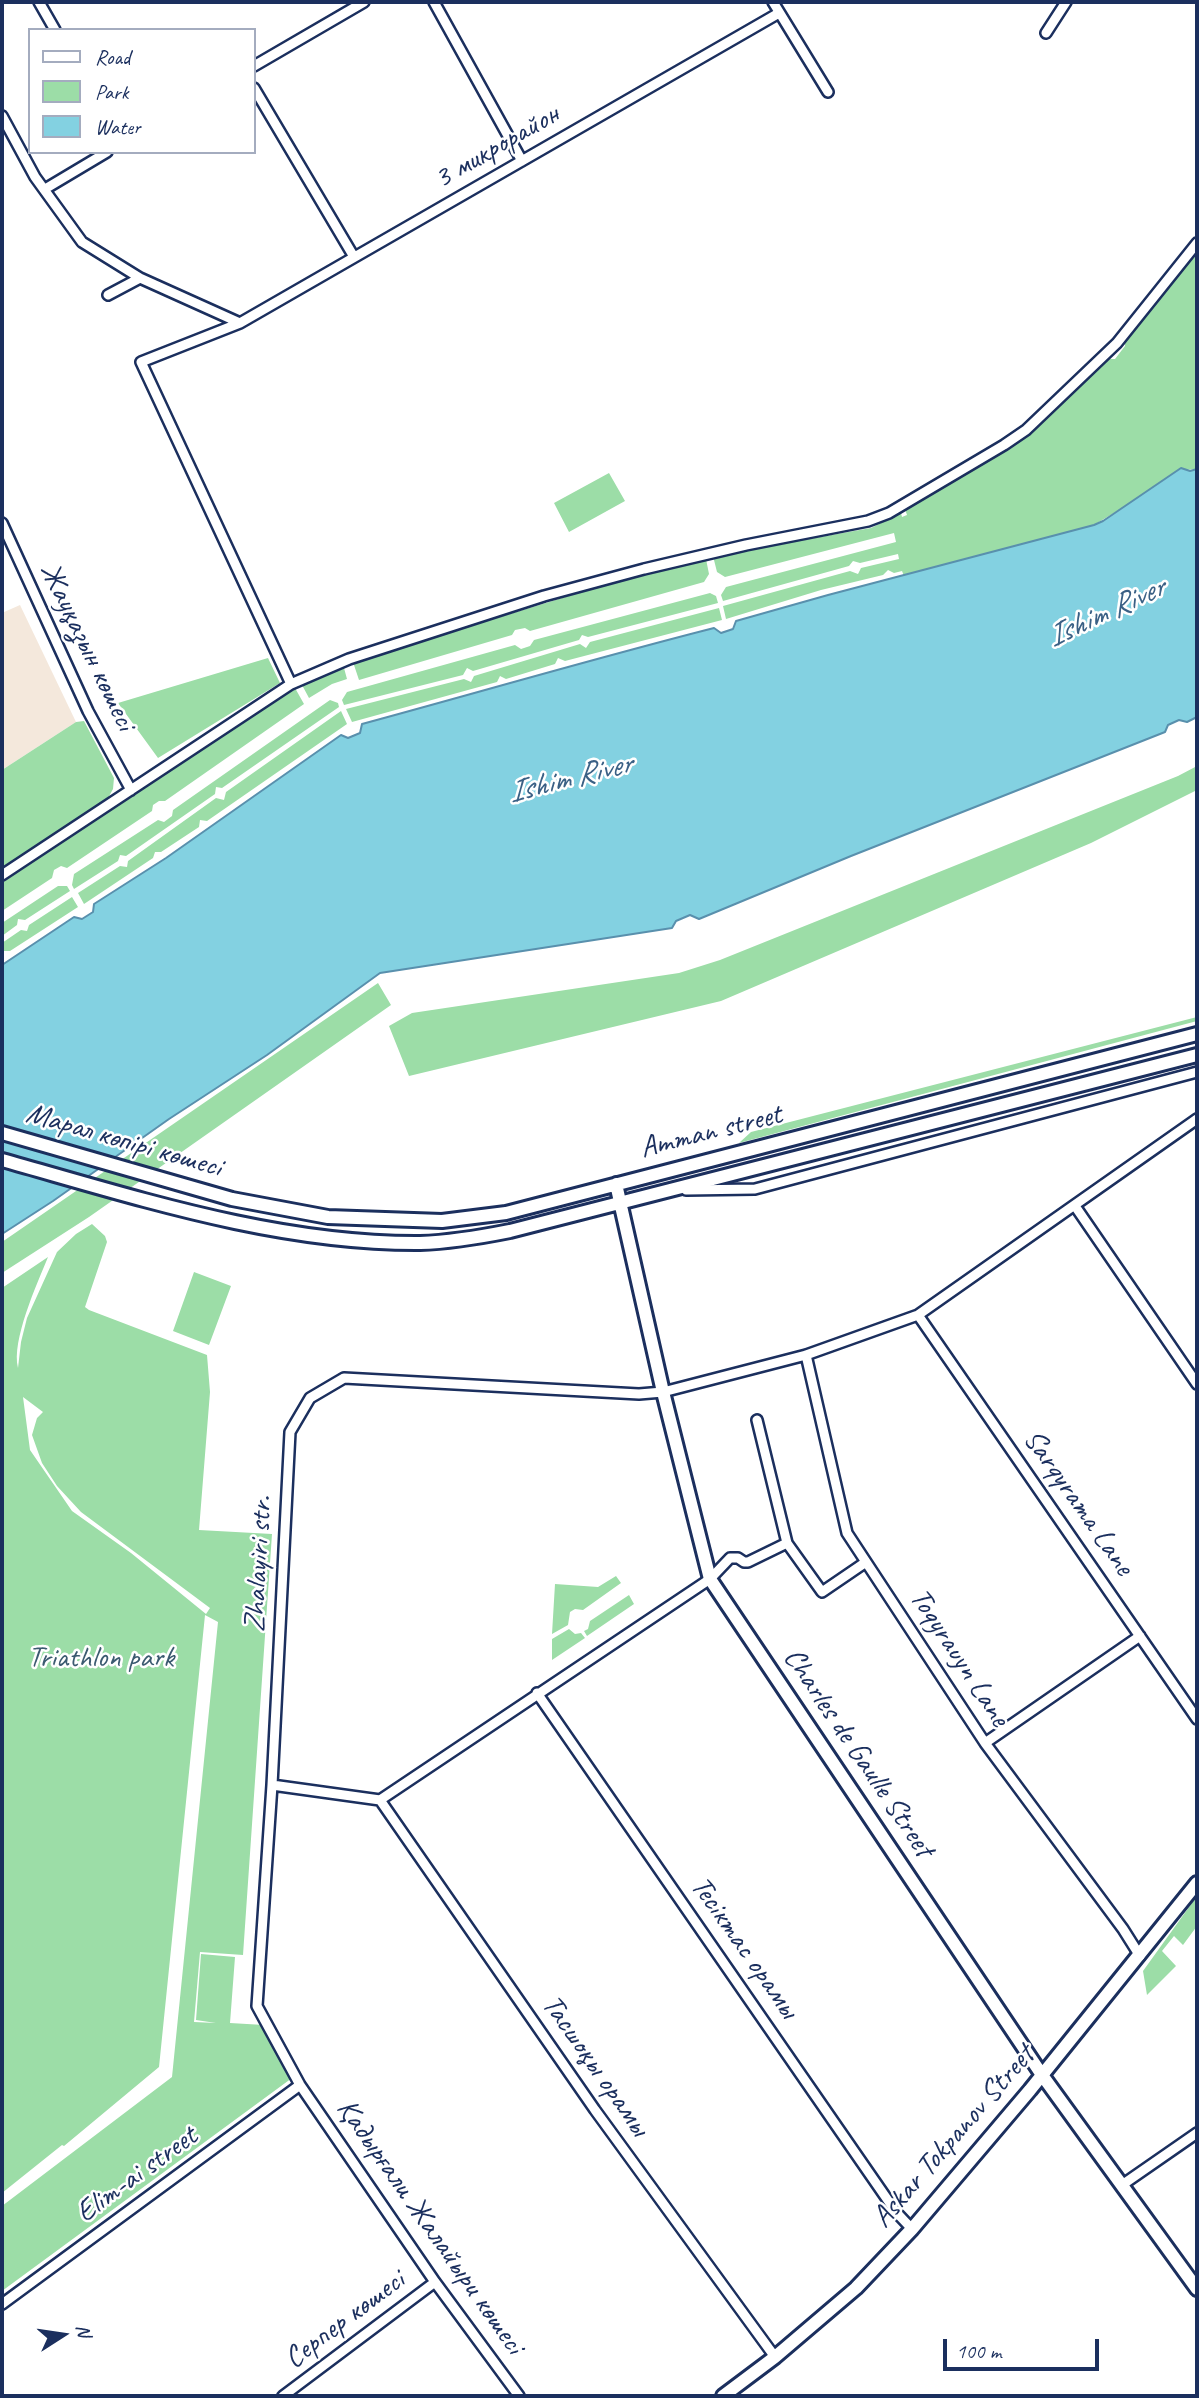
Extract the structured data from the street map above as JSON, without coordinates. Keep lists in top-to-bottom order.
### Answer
{
  "streets": {
    "main road": [
      "Amman street",
      "Марал көпірі көшесі",
      "Charles de Gaulle Street",
      "Askar Tokpanov Street"
    ],
    "street": [
      "3 микрорайон",
      "Жауқазын көшесі",
      "Sarqyrama Lane",
      "Zhalayiri str.",
      "Toqyrauyn Lane",
      "Тесіктас орамы",
      "Тасшоқы орамы",
      "Elim-ai street",
      "Қадырғали Жалайыри көшесі",
      "Серпер көшесі"
    ]
  },
  "crossings": [
    ["Amman street", "Марал көпірі көшесі"],
    ["Amman street", "Charles de Gaulle Street"],
    ["Sarqyrama Lane", "Zhalayiri str."],
    ["Zhalayiri str.", "Toqyrauyn Lane"],
    ["Zhalayiri str.", "Charles de Gaulle Street"],
    ["Zhalayiri str.", "Elim-ai street"],
    ["Zhalayiri str.", "Қадырғали Жалайыри көшесі"],
    ["Toqyrauyn Lane", "Askar Tokpanov Street"],
    ["Charles de Gaulle Street", "Askar Tokpanov Street"],
    ["Тесіктас орамы", "Askar Tokpanov Street"],
    ["Тасшоқы орамы", "Askar Tokpanov Street"],
    ["Elim-ai street", "Қадырғали Жалайыри көшесі"],
    ["Қадырғали Жалайыри көшесі", "Серпер көшесі"]
  ],
  "water": ["Ishim River"],
  "parks": ["Triathlon park"],
  "legend": ["Road", "Park", "Water"],
  "scale_bar": "100 m",
  "north": "right"
}
